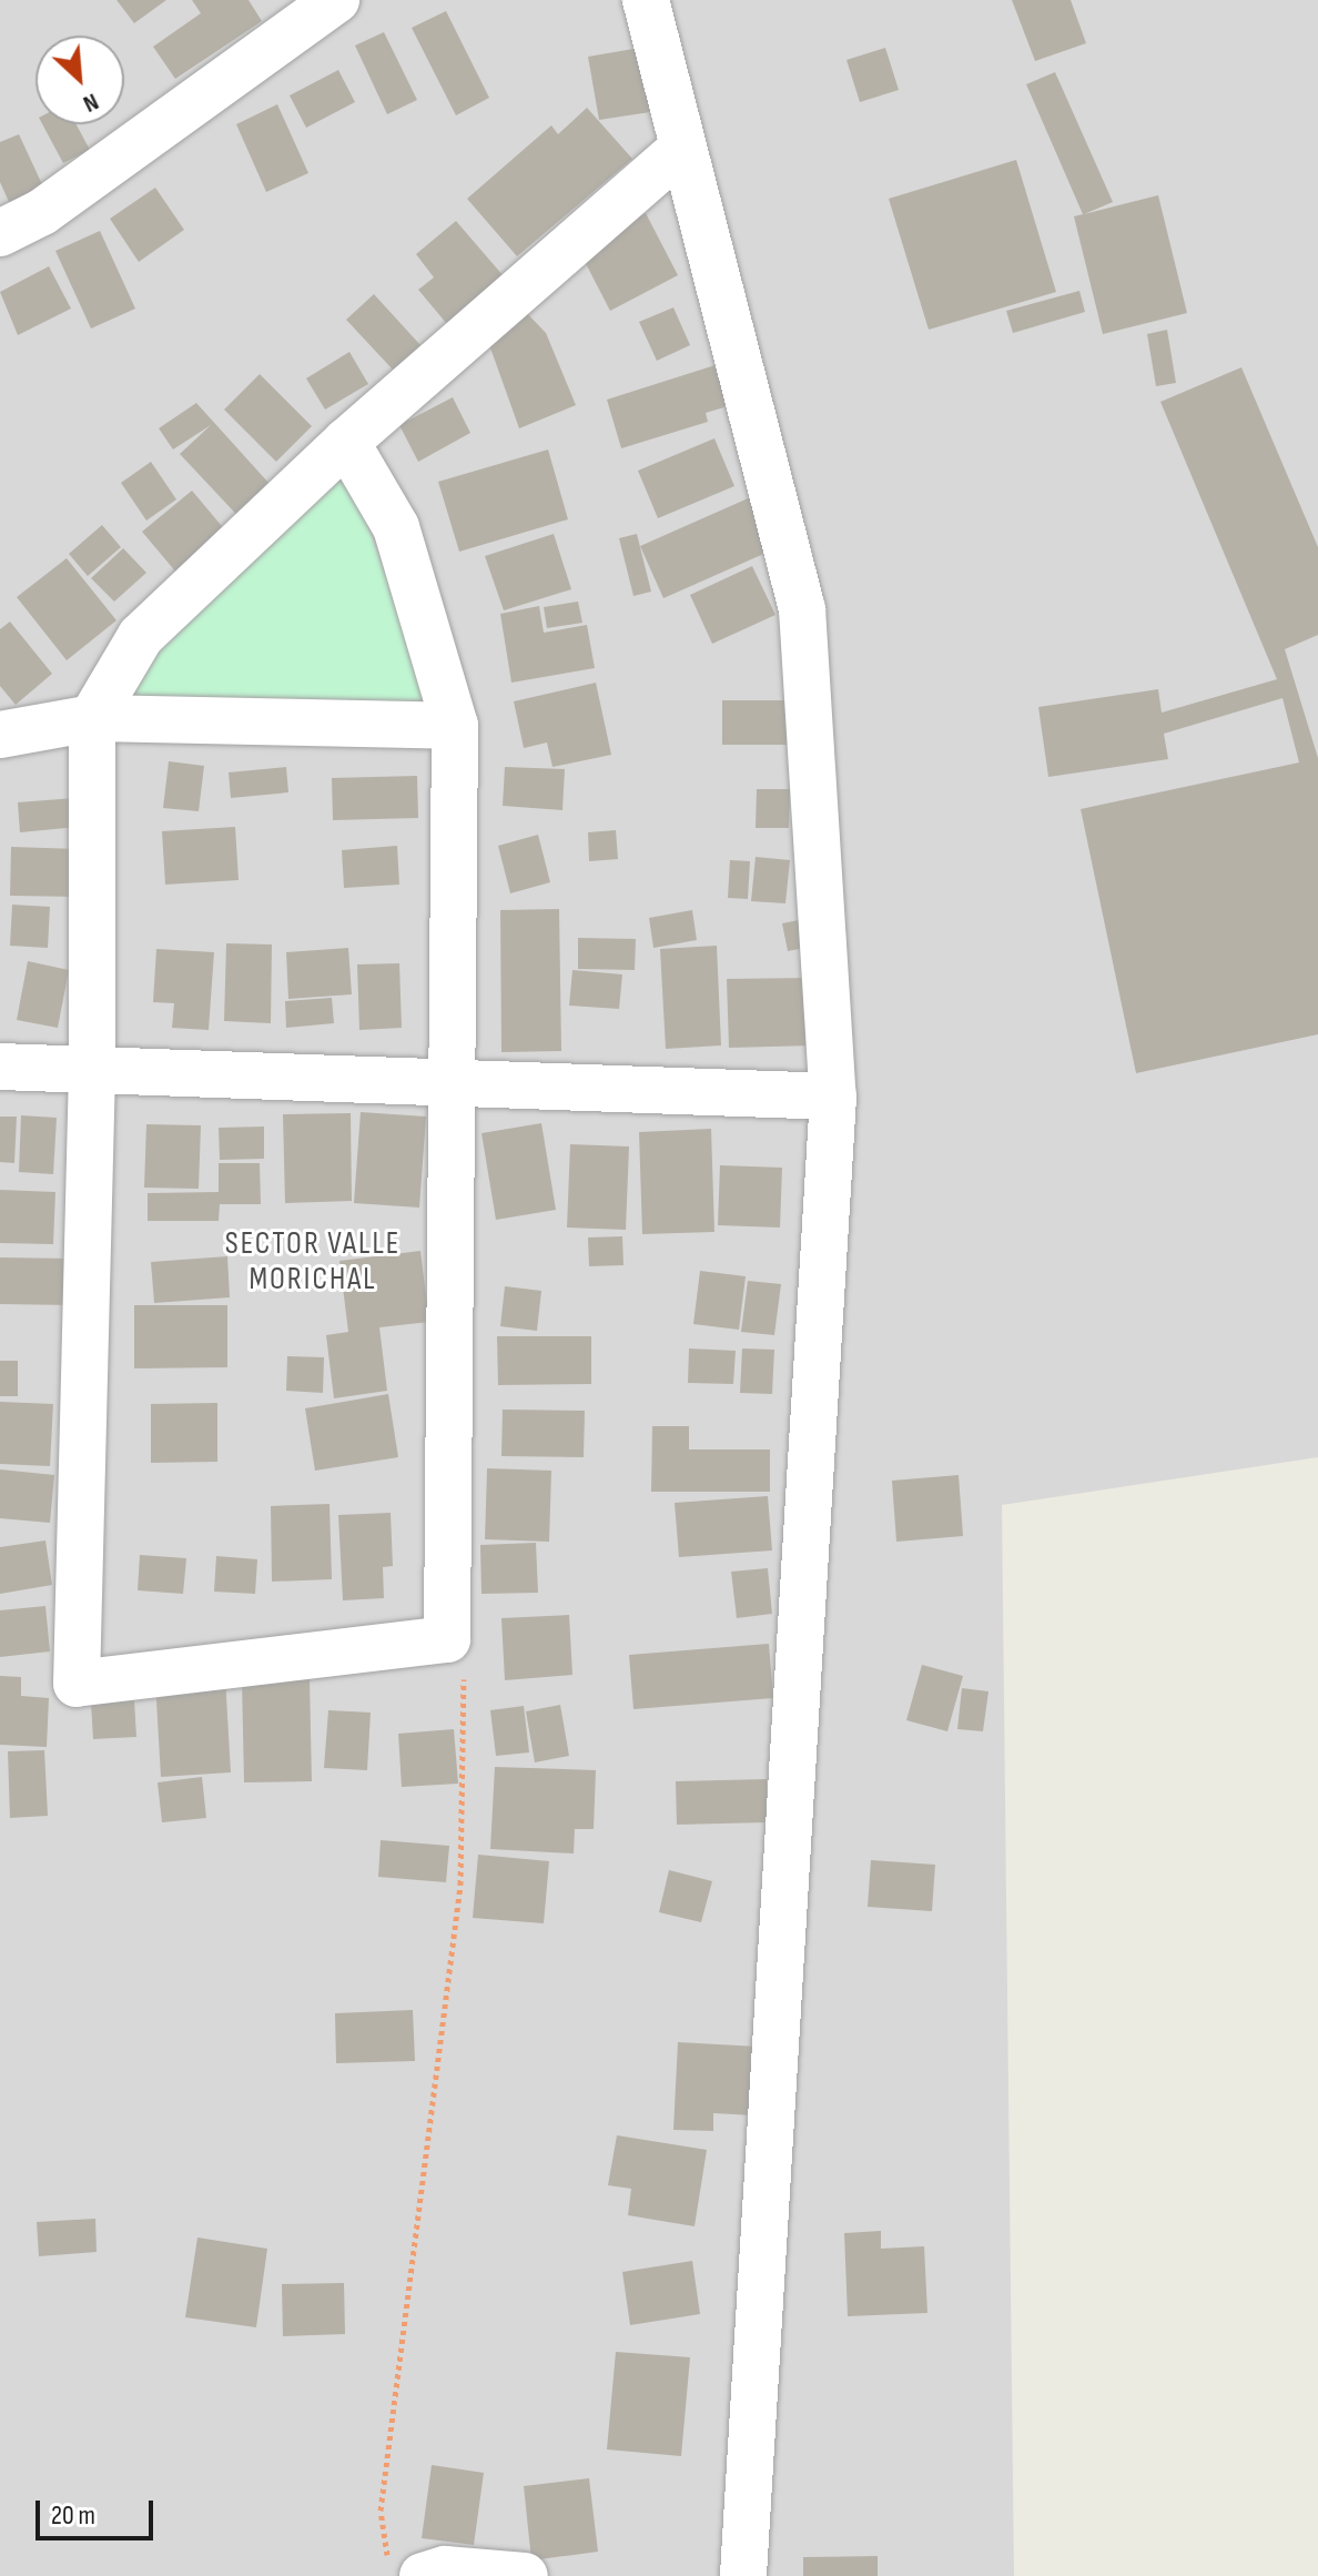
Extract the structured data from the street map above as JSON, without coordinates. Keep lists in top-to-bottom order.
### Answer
{
  "districts": ["SECTOR VALLE MORICHAL"],
  "scale_bar": "20 m",
  "north": "bottom right"
}
